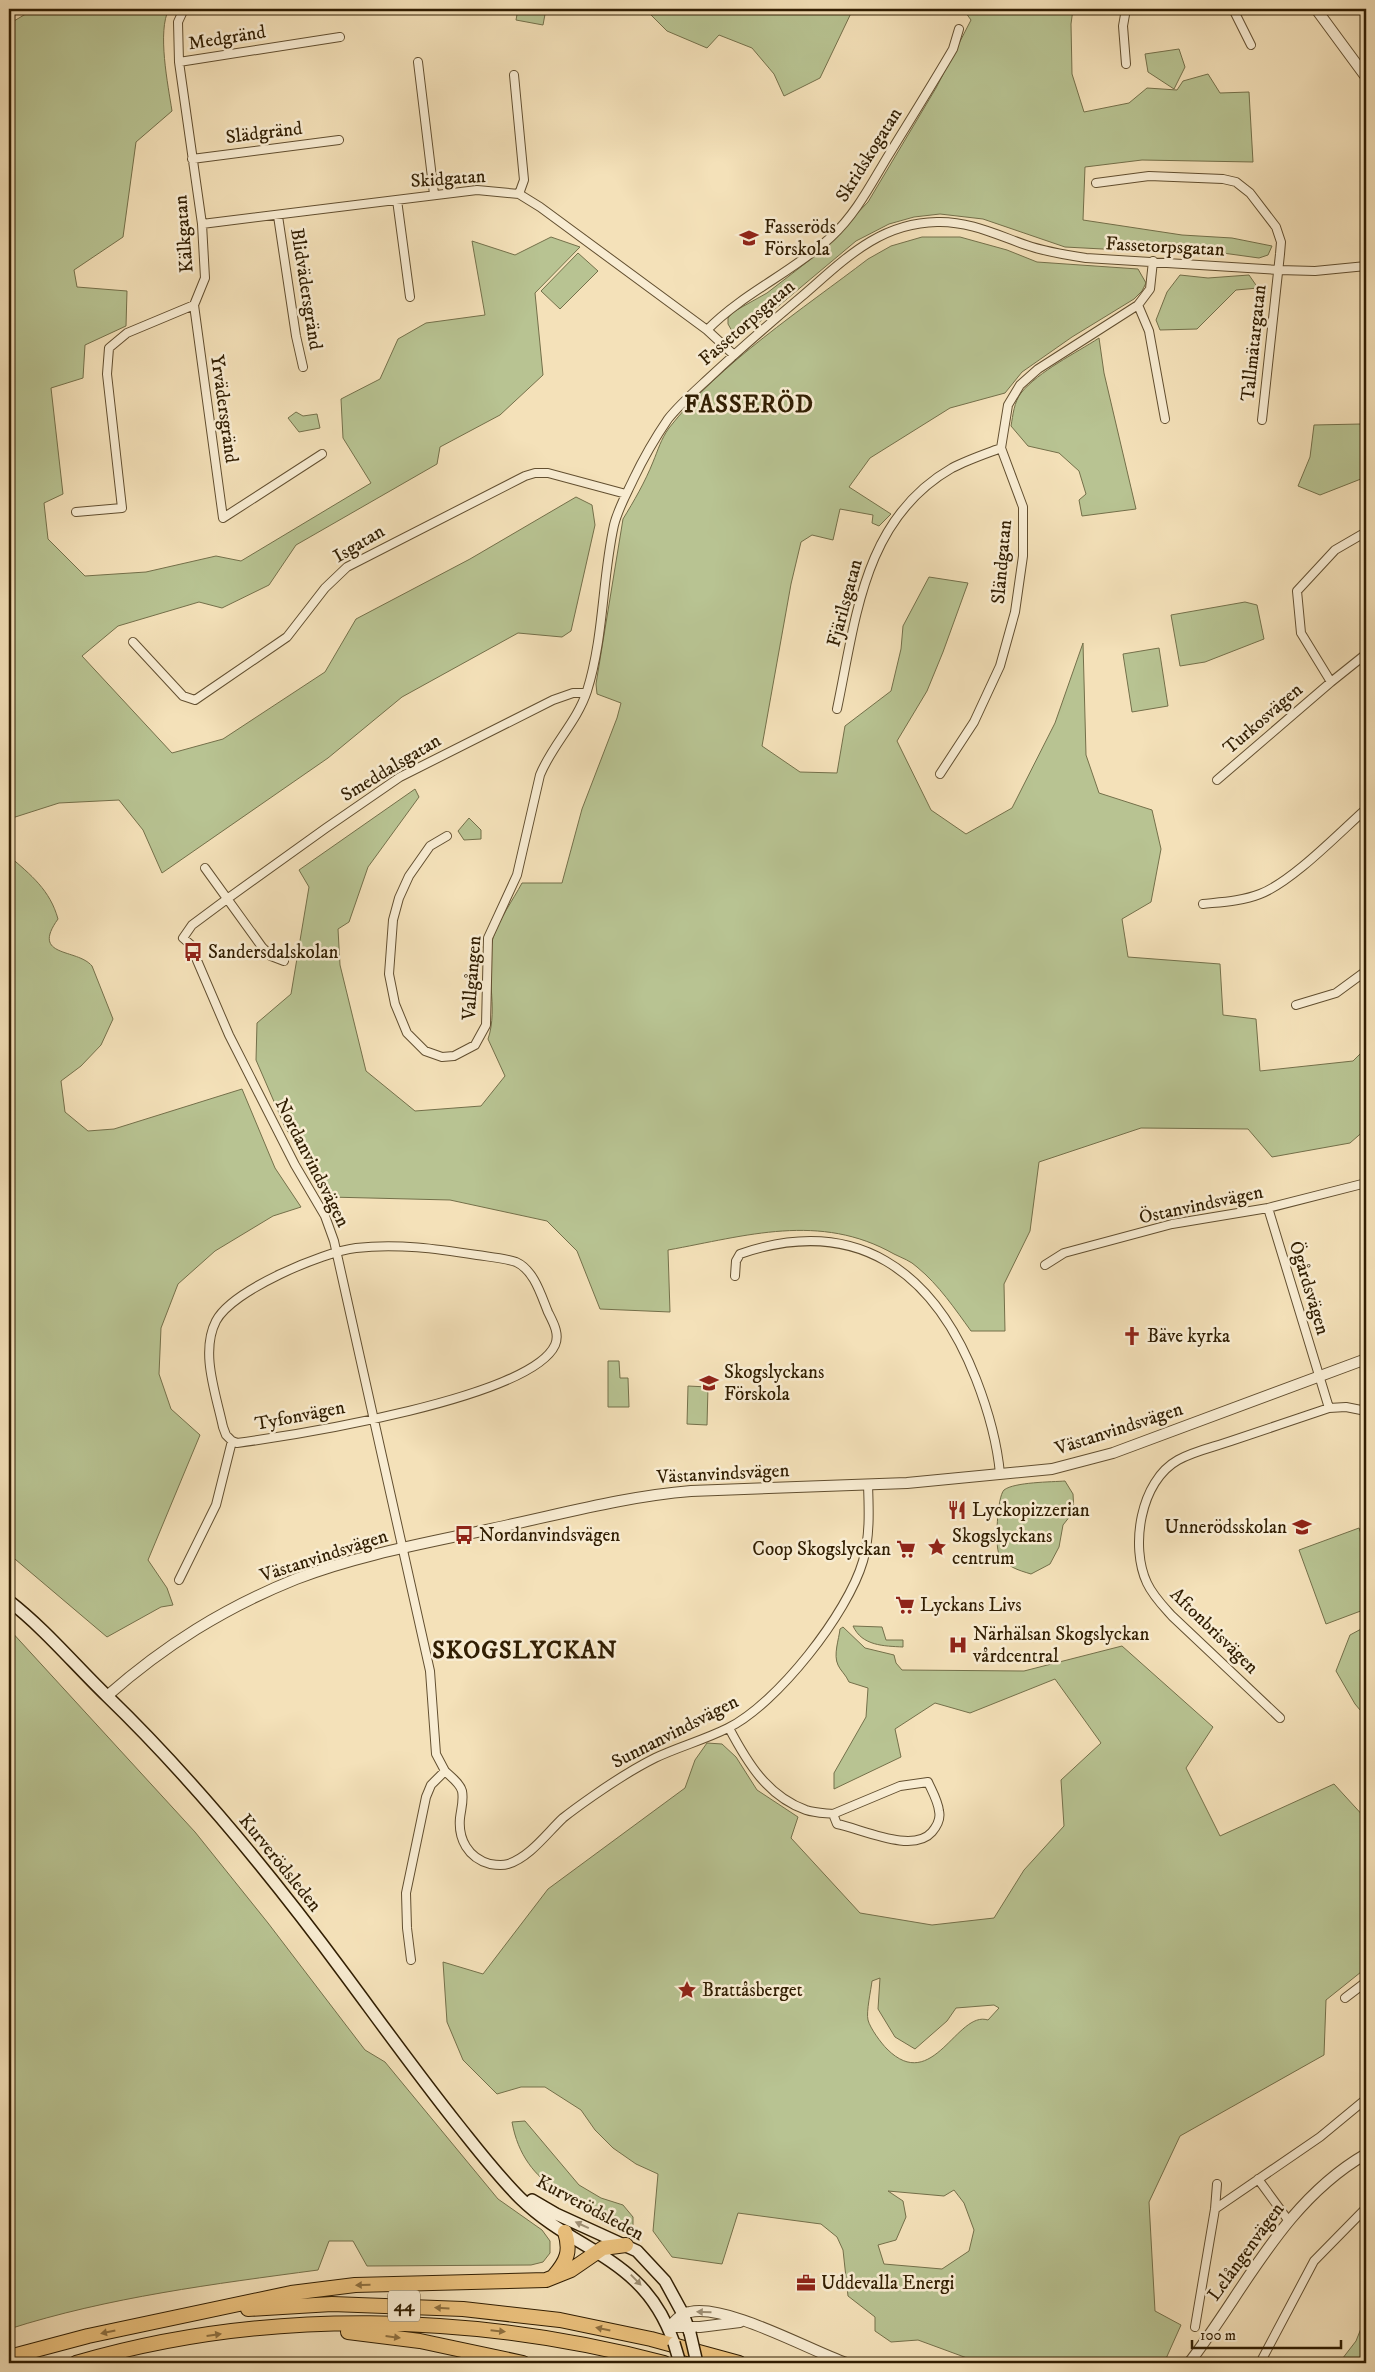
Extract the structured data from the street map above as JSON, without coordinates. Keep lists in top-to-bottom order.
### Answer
{
  "streets": {
    "highway": ["44"],
    "main road": ["Kurverödsleden"],
    "street": [
      "Medgränd",
      "Slädgränd",
      "Skridskogatan",
      "Skidgatan",
      "Kälkgatan",
      "Fassetorpsgatan",
      "Blidvädersgränd",
      "Tallmätargatan",
      "Yrvädersgränd",
      "Isgatan",
      "Sländgatan",
      "Fjärilsgatan",
      "Turkosvägen",
      "Smeddalsgatan",
      "Vallgången",
      "Nordanvindsvägen",
      "Östanvindsvägen",
      "Ögårdsvägen",
      "Tyfonvägen",
      "Västanvindsvägen",
      "Aftonbrisvägen",
      "Sunnanvindsvägen",
      "Lelångenvägen"
    ]
  },
  "crossings": [
    ["Medgränd", "Kälkgatan"],
    ["Slädgränd", "Kälkgatan"],
    ["Skridskogatan", "Skidgatan"],
    ["Skidgatan", "Kälkgatan"],
    ["Skidgatan", "Fassetorpsgatan"],
    ["Skidgatan", "Blidvädersgränd"],
    ["Kälkgatan", "Yrvädersgränd"],
    ["Fassetorpsgatan", "Tallmätargatan"],
    ["Fassetorpsgatan", "Isgatan"],
    ["Fassetorpsgatan", "Sländgatan"],
    ["Fassetorpsgatan", "Smeddalsgatan"],
    ["Fassetorpsgatan", "Vallgången"],
    ["Sländgatan", "Fjärilsgatan"],
    ["Smeddalsgatan", "Vallgången"],
    ["Smeddalsgatan", "Nordanvindsvägen"],
    ["Nordanvindsvägen", "Tyfonvägen"],
    ["Nordanvindsvägen", "Västanvindsvägen"],
    ["Nordanvindsvägen", "Sunnanvindsvägen"],
    ["Östanvindsvägen", "Ögårdsvägen"],
    ["Ögårdsvägen", "Västanvindsvägen"],
    ["Ögårdsvägen", "Aftonbrisvägen"],
    ["Västanvindsvägen", "Sunnanvindsvägen"],
    ["Västanvindsvägen", "Kurverödsleden"]
  ],
  "districts": ["FASSERÖD", "SKOGSLYCKAN"],
  "places": {
    "school or university": ["Fasseröds Förskola", "Skogslyckans Förskola", "Unnerödsskolan"],
    "bus stop": ["Sandersdalskolan", "Nordanvindsvägen"],
    "church": ["Bäve kyrka"],
    "restaurant": ["Lyckopizzerian"],
    "place": ["Skogslyckans centrum", "Brattåsberget"],
    "supermarket": ["Coop Skogslyckan", "Lyckans Livs"],
    "hospital": ["Närhälsan Skogslyckan vårdcentral"],
    "office": ["Uddevalla Energi"]
  },
  "scale_bar": "100 m"
}
